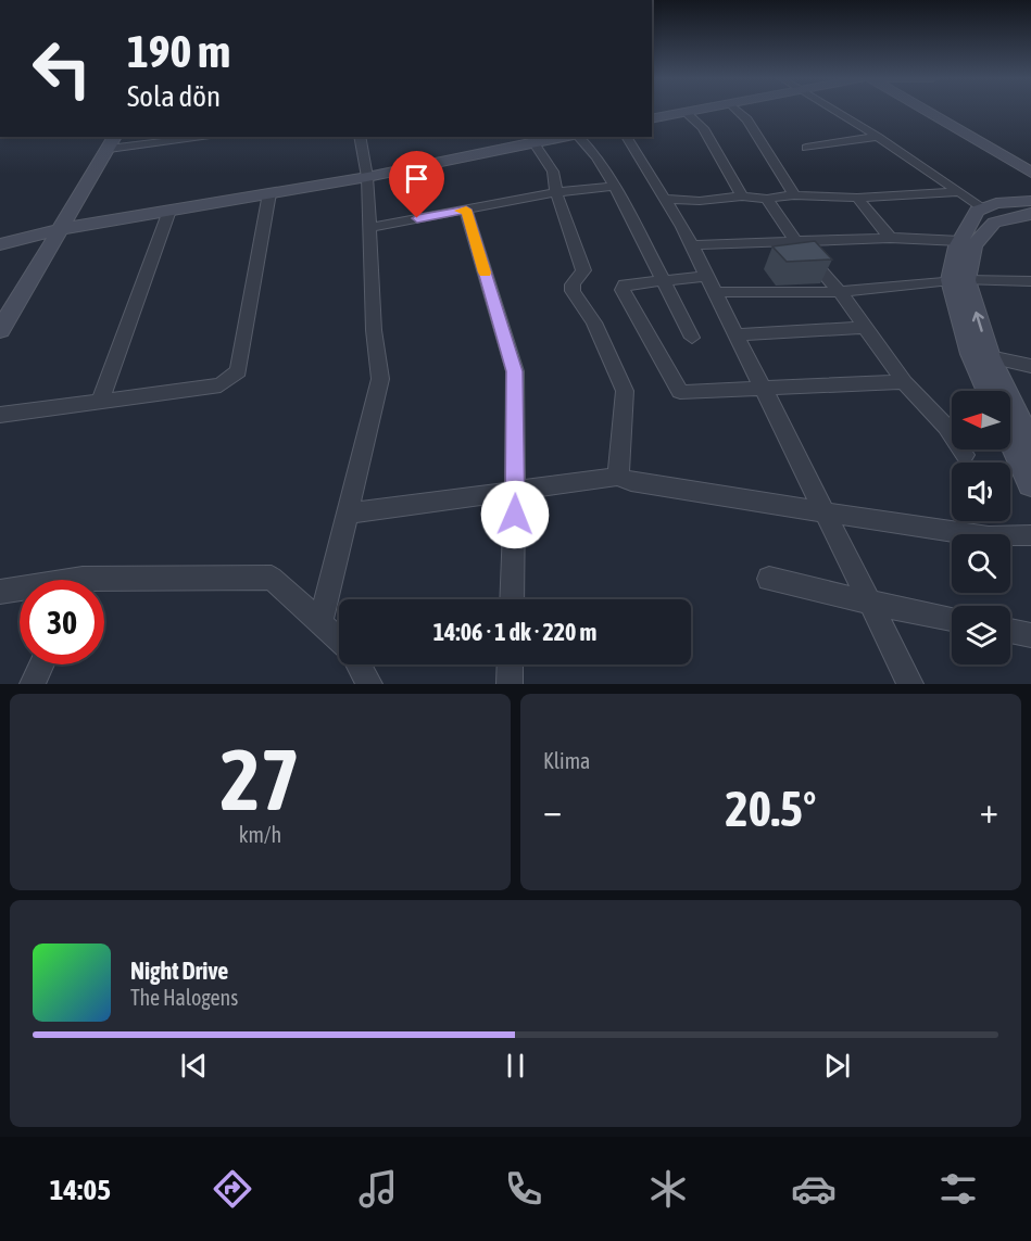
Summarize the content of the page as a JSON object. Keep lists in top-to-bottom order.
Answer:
{
  "north": "left",
  "page": {
    "turn": ["190 m", "Sola dön"],
    "limit": "30",
    "trip": "14:06 · 1 dk · 220 m",
    "tile": [
      ["27", "km/h"],
      "Klima"
    ],
    "heat": ["−", "20.5°", "+"],
    "song": ["Night Drive", "The Halogens"],
    "tabs": "14:05"
  }
}
